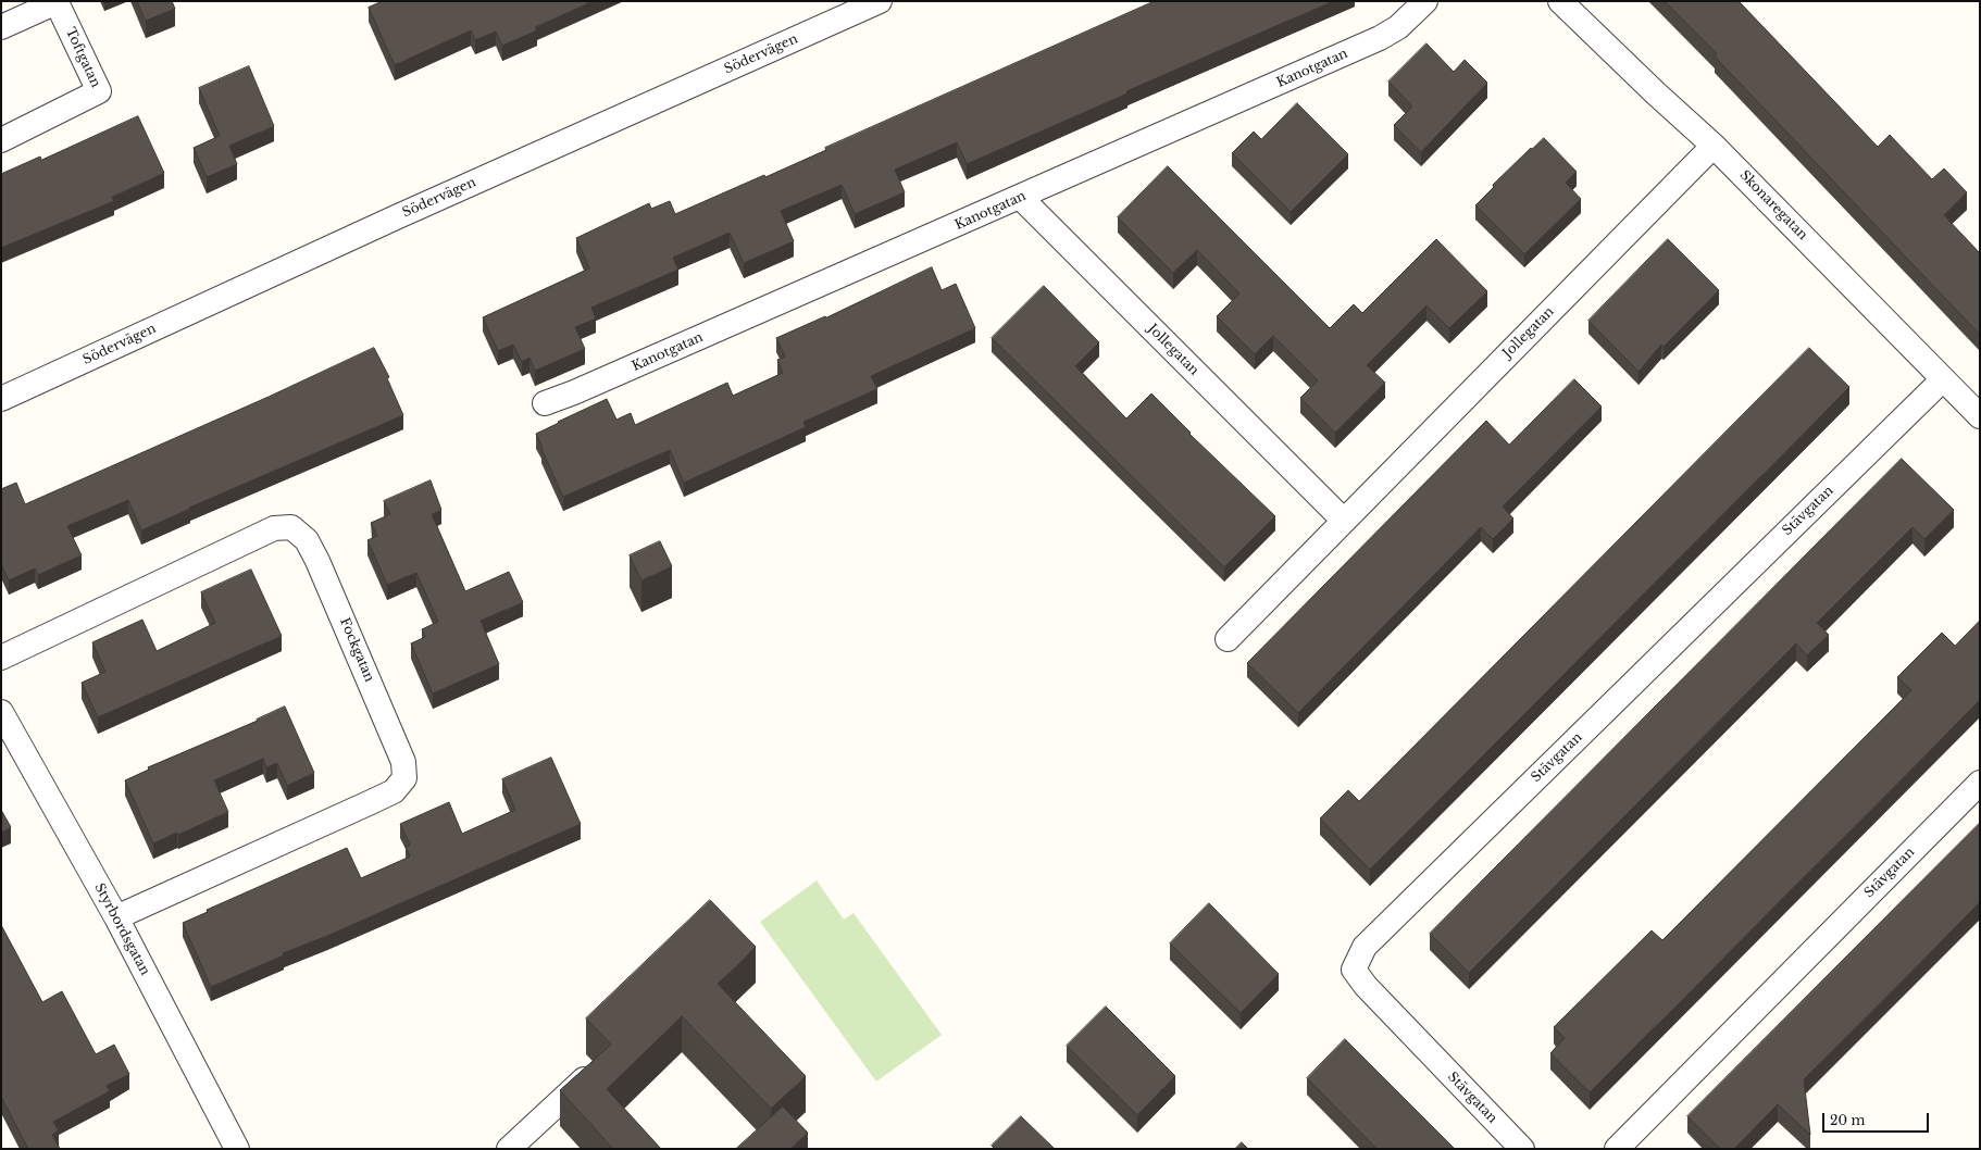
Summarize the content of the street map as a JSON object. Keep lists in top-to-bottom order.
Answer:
{
  "streets": {
    "street": [
      "Södervägen",
      "Toftgatan",
      "Kanotgatan",
      "Skonaregatan",
      "Jollegatan",
      "Stävgatan",
      "Fockgatan",
      "Styrbordsgatan"
    ]
  },
  "crossings": [
    ["Kanotgatan", "Jollegatan"],
    ["Skonaregatan", "Jollegatan"],
    ["Skonaregatan", "Stävgatan"],
    ["Fockgatan", "Styrbordsgatan"]
  ],
  "scale_bar": "20 m"
}
